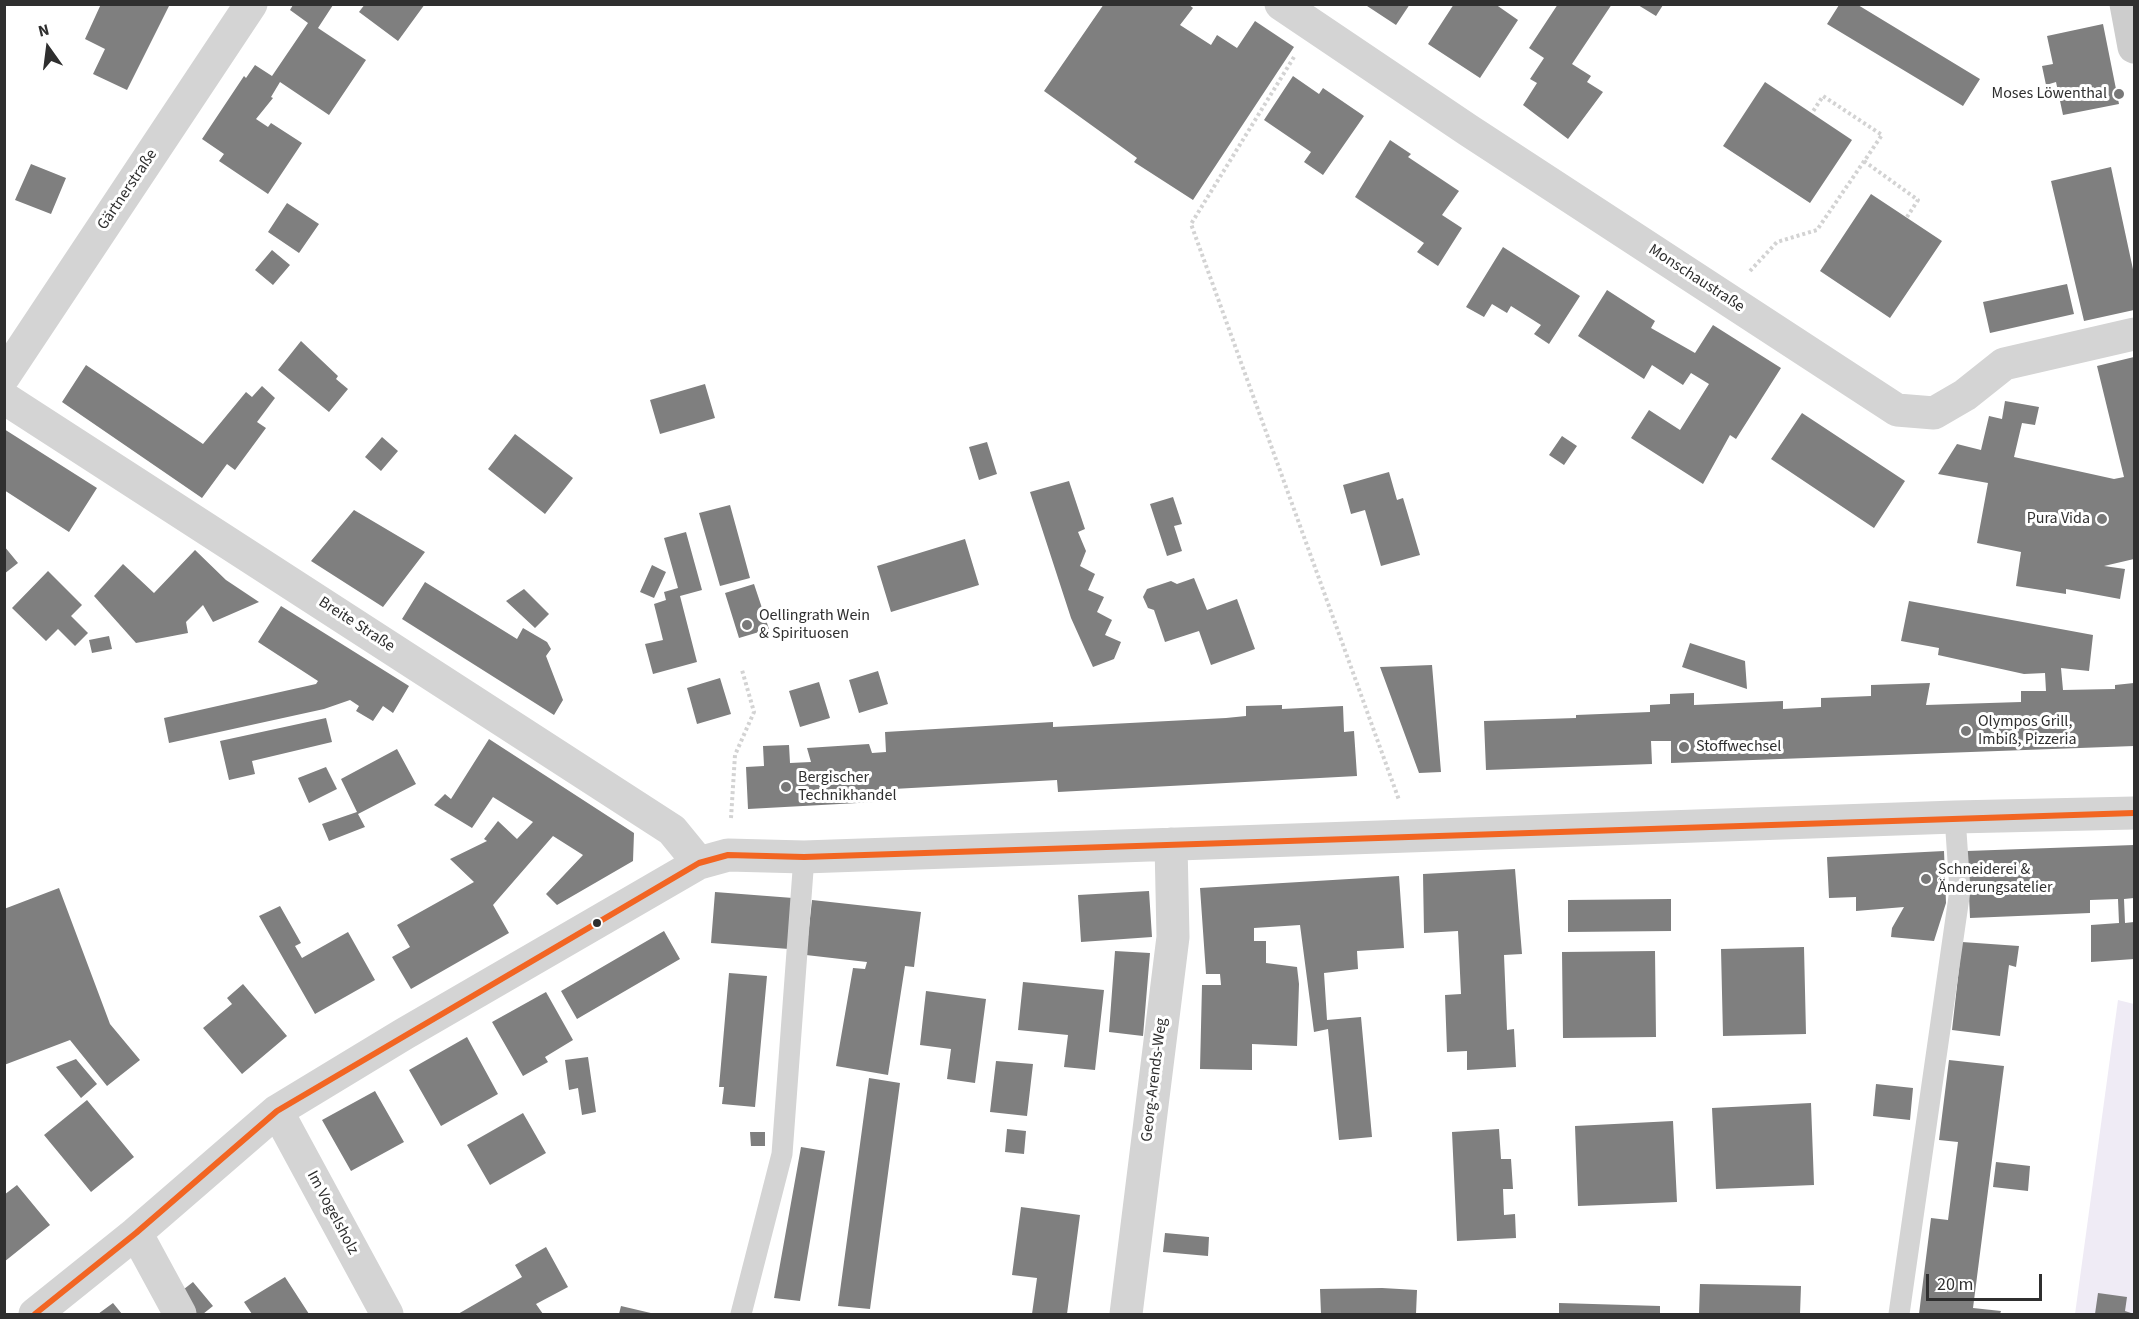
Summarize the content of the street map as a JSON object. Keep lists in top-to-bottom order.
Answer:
{
  "streets": {
    "street": [
      "Gärtnerstraße",
      "Monschaustraße",
      "Breite Straße",
      "Georg-Arends-Weg",
      "Im Vogelsholz"
    ]
  },
  "places": [
    "Moses Löwenthal",
    "Pura Vida",
    "Oellingrath Wein & Spirituosen",
    "Olympos Grill, Imbiß, Pizzeria",
    "Stoffwechsel",
    "Bergischer Technikhandel",
    "Schneiderei & Änderungsatelier"
  ],
  "scale_bar": "20 m",
  "north": "top"
}
